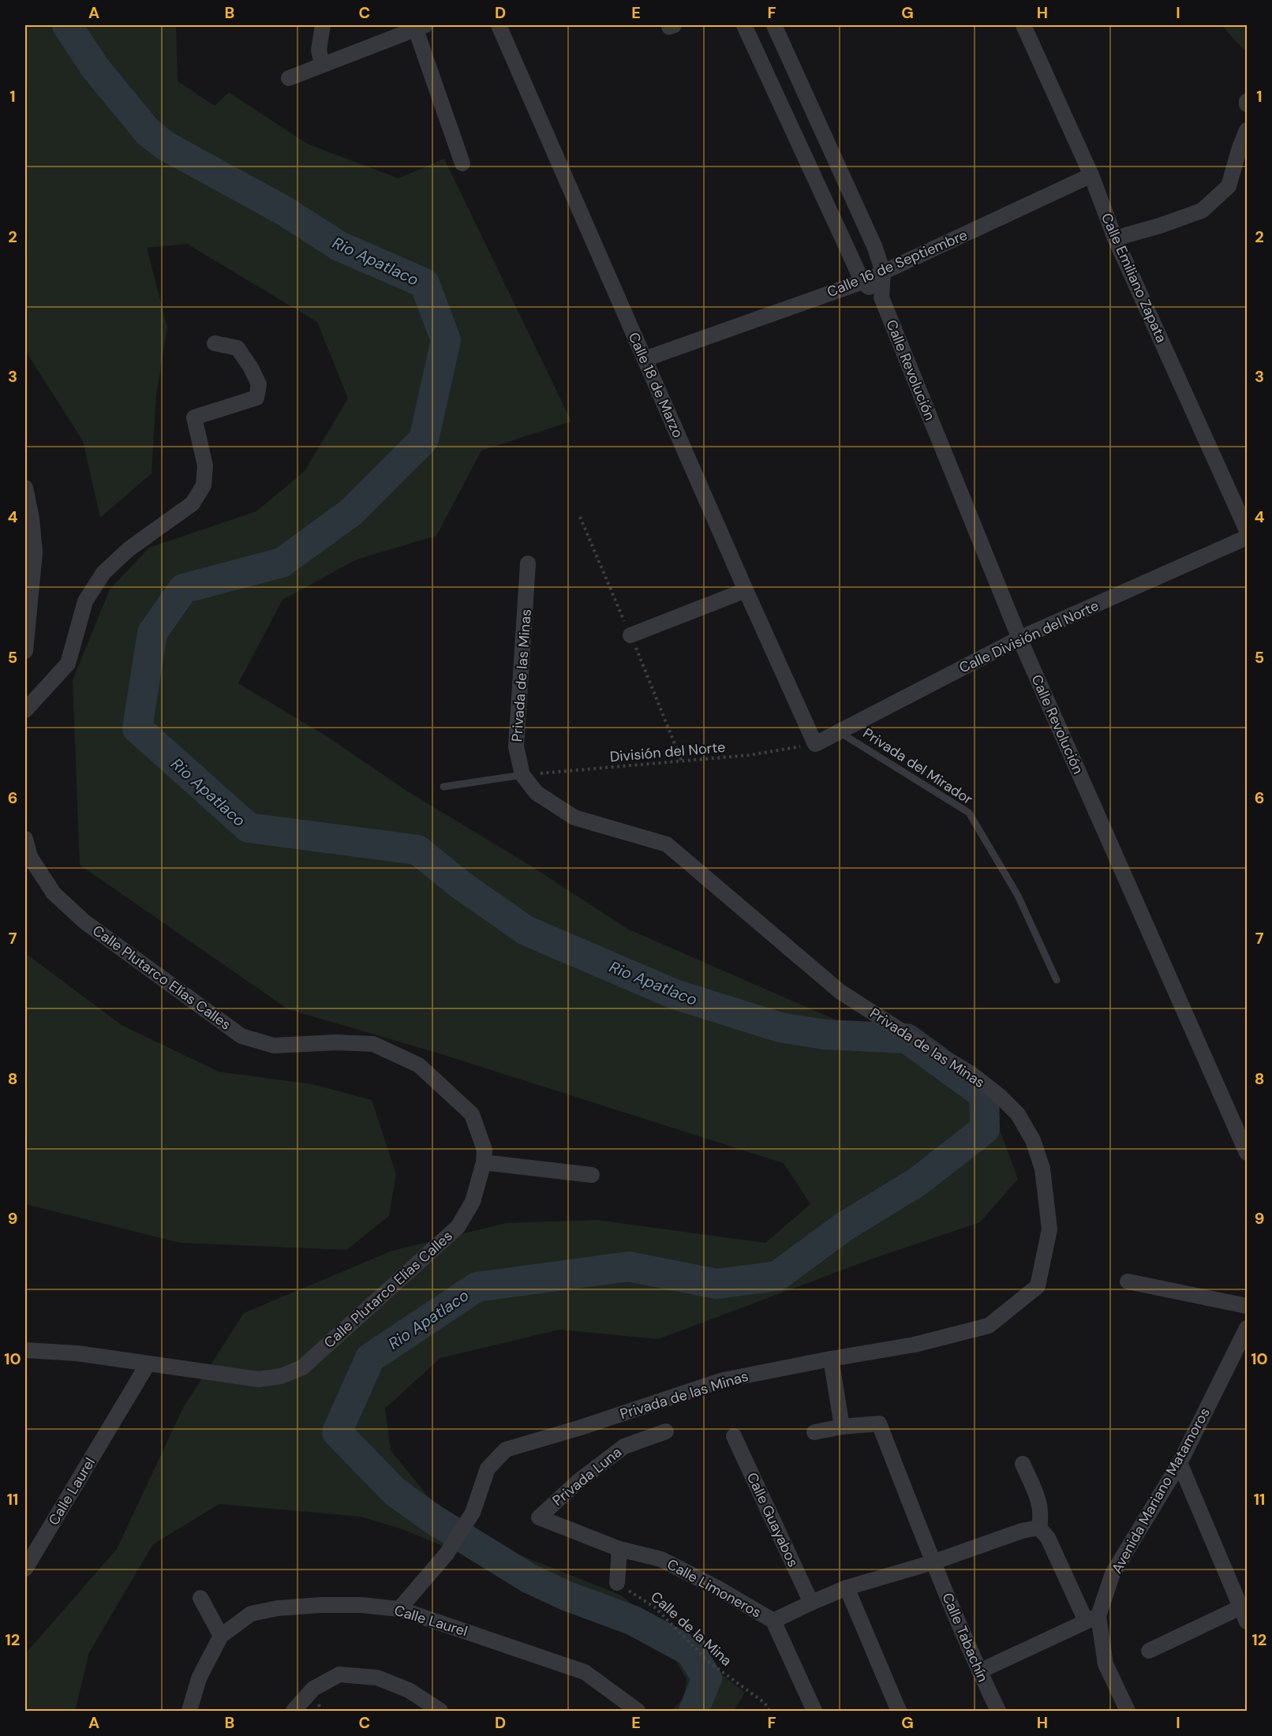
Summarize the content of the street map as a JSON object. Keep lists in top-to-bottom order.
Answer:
{
  "streets": {
    "street": [
      "Calle 16 de Septiembre",
      "Calle Emiliano Zapata",
      "Calle Revolución",
      "Calle 18 de Marzo",
      "Calle División del Norte",
      "Privada de las Minas",
      "Calle Plutarco Elías Calles",
      "Privada Luna",
      "Avenida Mariano Matamoros",
      "Calle Laurel",
      "Calle Guayabos",
      "Calle Limoneros",
      "Calle Tabachín"
    ],
    "lane": ["Privada del Mirador"],
    "path": ["División del Norte", "Calle de la Mina"]
  },
  "crossings": [
    ["Calle 16 de Septiembre", "Calle Emiliano Zapata"],
    ["Calle 16 de Septiembre", "Calle Revolución"],
    ["Calle 16 de Septiembre", "Calle 18 de Marzo"],
    ["Calle Revolución", "Calle División del Norte"],
    ["Calle 18 de Marzo", "Calle División del Norte"],
    ["Calle 18 de Marzo", "División del Norte"],
    ["Calle División del Norte", "División del Norte"],
    ["Calle División del Norte", "Privada del Mirador"],
    ["Privada de las Minas", "División del Norte"],
    ["Privada de las Minas", "Calle Laurel"],
    ["Calle Plutarco Elías Calles", "Calle Laurel"],
    ["Privada Luna", "Calle Limoneros"],
    ["Calle Guayabos", "Calle Limoneros"],
    ["Calle Limoneros", "Calle Tabachín"]
  ],
  "water": ["Rio Apatlaco"],
  "grid": {
    "columns": [
      "A",
      "B",
      "C",
      "D",
      "E",
      "F",
      "G",
      "H",
      "I"
    ],
    "rows": [
      "1",
      "2",
      "3",
      "4",
      "5",
      "6",
      "7",
      "8",
      "9",
      "10",
      "11",
      "12"
    ]
  }
}
